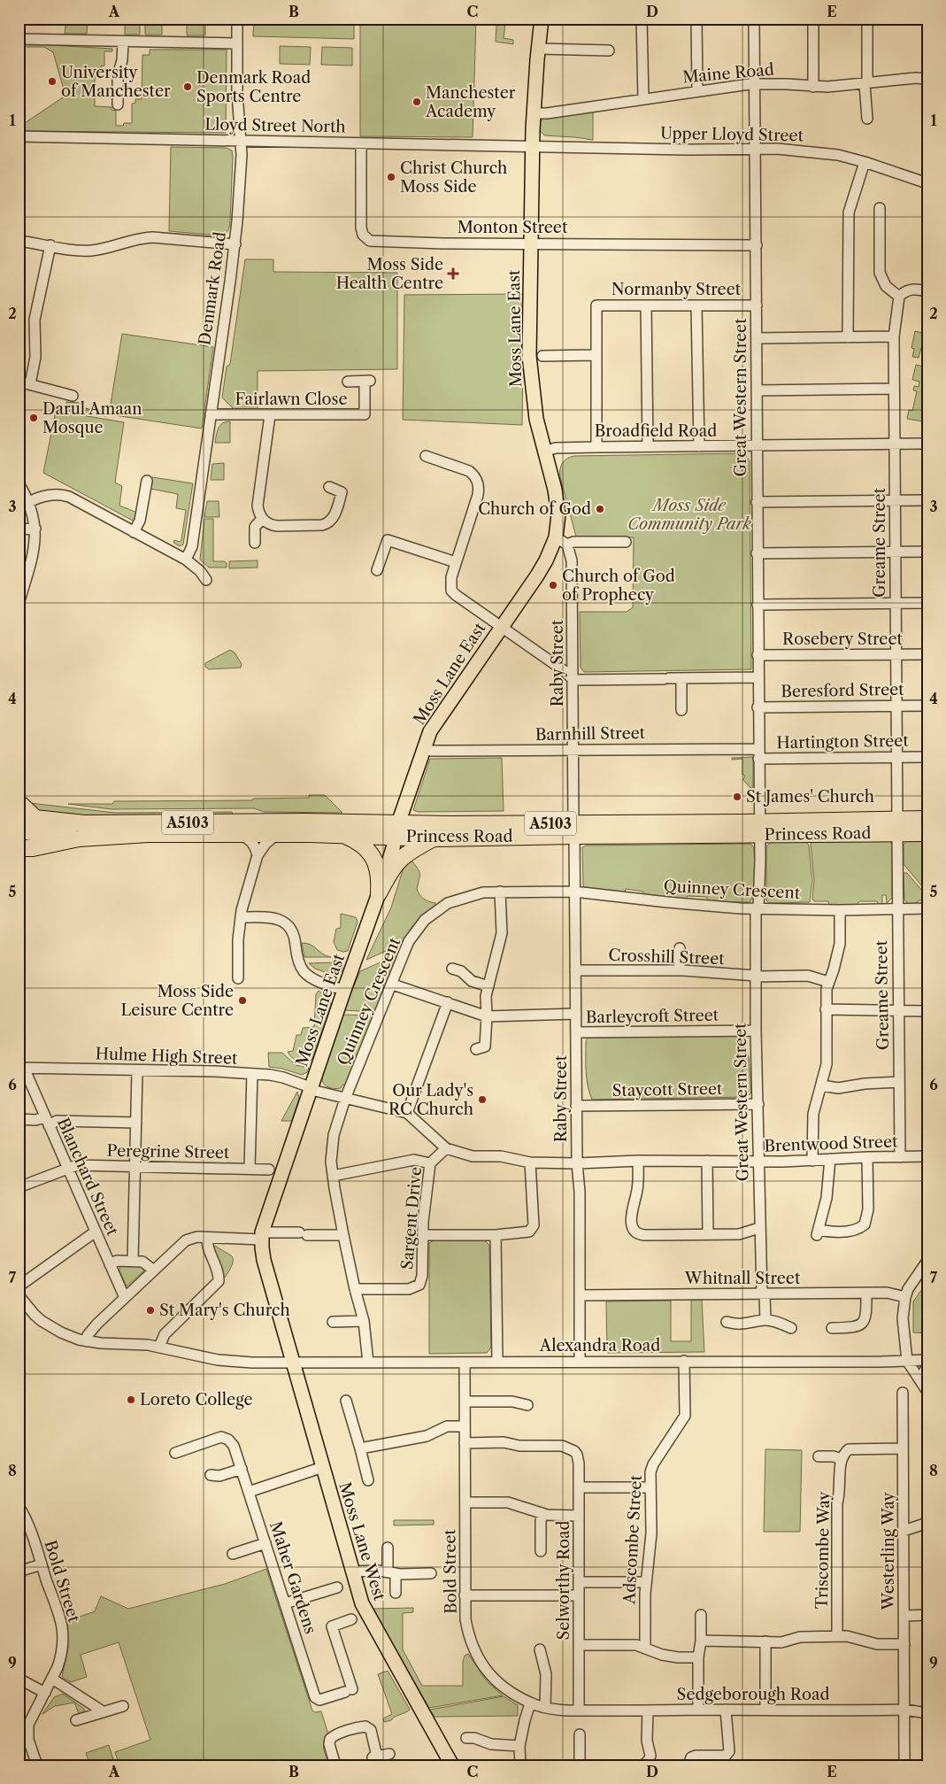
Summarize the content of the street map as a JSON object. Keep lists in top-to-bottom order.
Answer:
{
  "streets": {
    "highway": ["A5103", "Princess Road"],
    "main road": ["Moss Lane East", "Moss Lane West"],
    "street": [
      "Maine Road",
      "Lloyd Street North",
      "Upper Lloyd Street",
      "Monton Street",
      "Denmark Road",
      "Normanby Street",
      "Great Western Street",
      "Fairlawn Close",
      "Broadfield Road",
      "Greame Street",
      "Rosebery Street",
      "Raby Street",
      "Beresford Street",
      "Barnhill Street",
      "Hartington Street",
      "Quinney Crescent",
      "Crosshill Street",
      "Barleycroft Street",
      "Hulme High Street",
      "Staycott Street",
      "Brentwood Street",
      "Peregrine Street",
      "Blanchard Street",
      "Sargent Drive",
      "Whitnall Street",
      "Alexandra Road",
      "Adscombe Street",
      "Triscombe Way",
      "Westerling Way",
      "Bold Street",
      "Maher Gardens",
      "Selworthy Road",
      "Sedgeborough Road"
    ]
  },
  "crossings": [
    ["Maine Road", "Moss Lane East"],
    ["Maine Road", "Great Western Street"],
    ["Lloyd Street North", "Upper Lloyd Street"],
    ["Lloyd Street North", "Monton Street"],
    ["Lloyd Street North", "Denmark Road"],
    ["Lloyd Street North", "Moss Lane East"],
    ["Upper Lloyd Street", "Moss Lane East"],
    ["Upper Lloyd Street", "Great Western Street"],
    ["Monton Street", "Moss Lane East"],
    ["Monton Street", "Great Western Street"],
    ["Denmark Road", "Fairlawn Close"],
    ["Normanby Street", "Great Western Street"],
    ["Moss Lane East", "Broadfield Road"],
    ["Moss Lane East", "Barnhill Street"],
    ["Moss Lane East", "Princess Road"],
    ["Moss Lane East", "Hulme High Street"],
    ["Moss Lane East", "Alexandra Road"],
    ["Moss Lane East", "Moss Lane West"],
    ["Great Western Street", "Broadfield Road"],
    ["Great Western Street", "Rosebery Street"],
    ["Great Western Street", "Beresford Street"],
    ["Great Western Street", "Barnhill Street"],
    ["Great Western Street", "Hartington Street"],
    ["Great Western Street", "Princess Road"],
    ["Great Western Street", "Quinney Crescent"],
    ["Great Western Street", "Crosshill Street"],
    ["Great Western Street", "Barleycroft Street"],
    ["Great Western Street", "Staycott Street"],
    ["Great Western Street", "Brentwood Street"],
    ["Great Western Street", "Whitnall Street"],
    ["Broadfield Road", "Greame Street"],
    ["Greame Street", "Rosebery Street"],
    ["Greame Street", "Beresford Street"],
    ["Greame Street", "Hartington Street"],
    ["Greame Street", "Princess Road"],
    ["Greame Street", "Quinney Crescent"],
    ["Greame Street", "Brentwood Street"],
    ["Raby Street", "Barnhill Street"],
    ["Raby Street", "Princess Road"],
    ["Raby Street", "Quinney Crescent"],
    ["Raby Street", "Crosshill Street"],
    ["Raby Street", "Barleycroft Street"],
    ["Raby Street", "Staycott Street"],
    ["Raby Street", "Brentwood Street"],
    ["Raby Street", "Whitnall Street"],
    ["Raby Street", "Alexandra Road"],
    ["Barnhill Street", "Hartington Street"],
    ["Quinney Crescent", "Hulme High Street"],
    ["Quinney Crescent", "Sargent Drive"],
    ["Quinney Crescent", "Alexandra Road"],
    ["Hulme High Street", "Blanchard Street"],
    ["Brentwood Street", "Sargent Drive"],
    ["Peregrine Street", "Blanchard Street"],
    ["Alexandra Road", "Adscombe Street"],
    ["Alexandra Road", "Moss Lane West"],
    ["Alexandra Road", "Bold Street"],
    ["Westerling Way", "Sedgeborough Road"],
    ["Bold Street", "Selworthy Road"],
    ["Bold Street", "Sedgeborough Road"],
    ["Selworthy Road", "Sedgeborough Road"]
  ],
  "parks": ["Moss Side Community Park"],
  "places": {
    "other": [
      "University of Manchester",
      "Denmark Road Sports Centre",
      "Manchester Academy",
      "Christ Church Moss Side",
      "Darul Amaan Mosque",
      "Church of God",
      "Church of God of Prophecy",
      "St James' Church",
      "Moss Side Leisure Centre",
      "Our Lady's RC Church",
      "St Mary's Church",
      "Loreto College"
    ],
    "health": ["Moss Side Health Centre"]
  },
  "grid": {
    "columns": [
      "A",
      "B",
      "C",
      "D",
      "E"
    ],
    "rows": [
      "1",
      "2",
      "3",
      "4",
      "5",
      "6",
      "7",
      "8",
      "9"
    ]
  }
}
